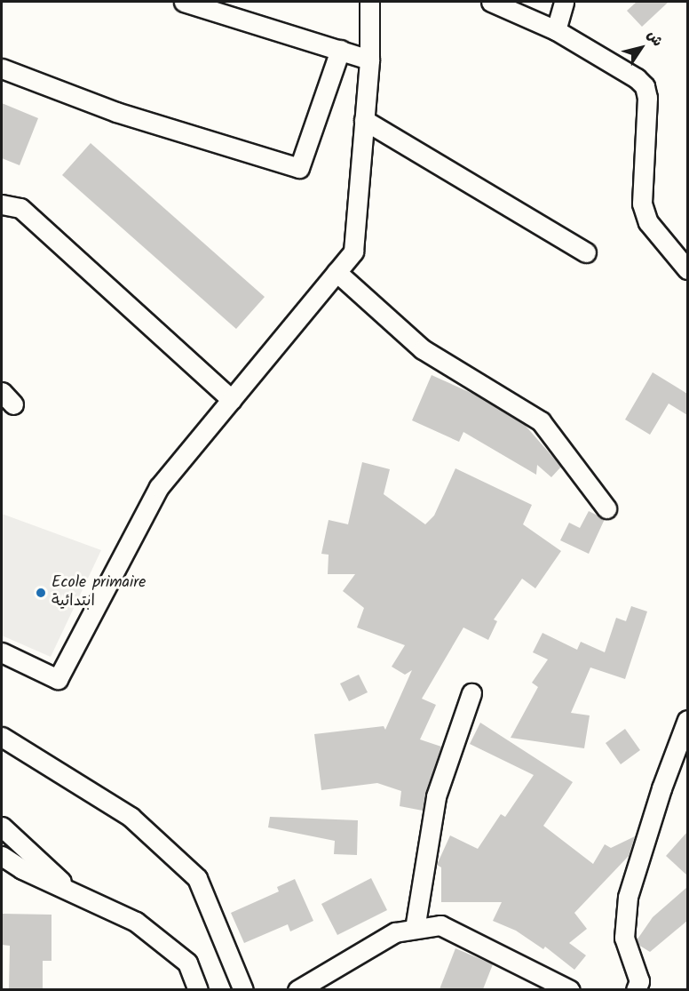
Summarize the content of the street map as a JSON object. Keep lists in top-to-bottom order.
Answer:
{
  "places": ["Ecole primaire ابتدائية"],
  "north": "top right"
}
